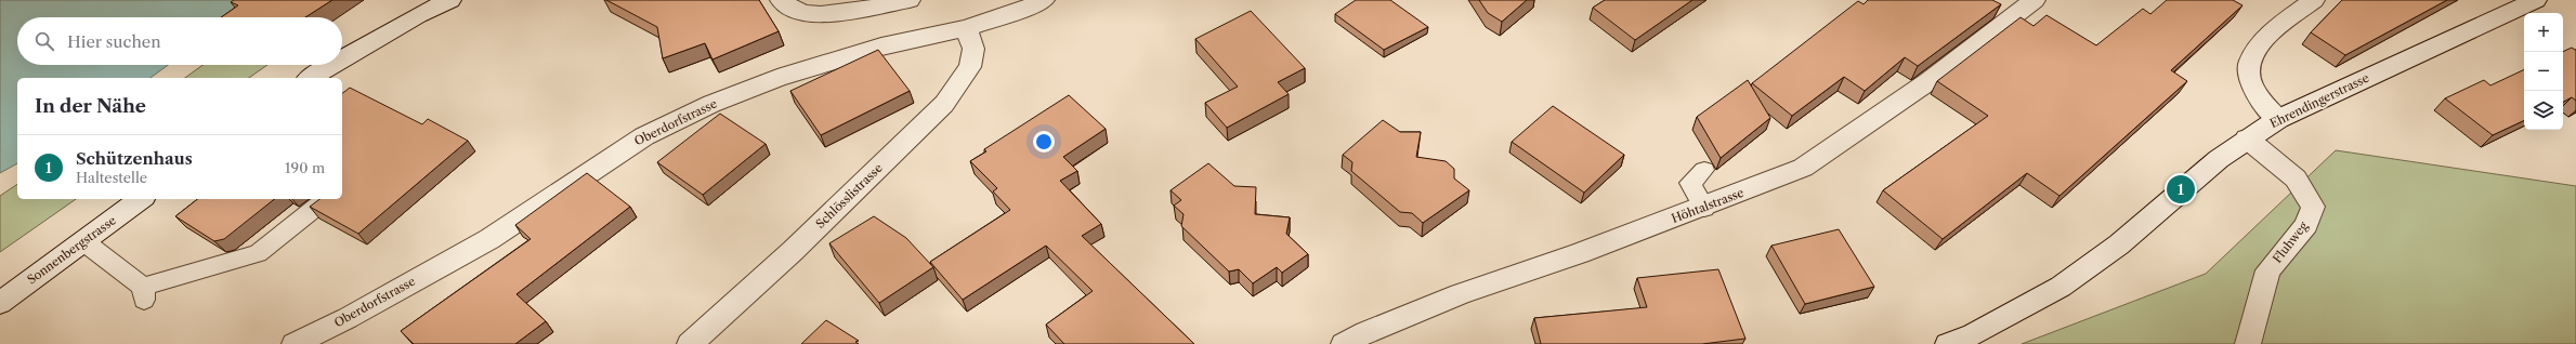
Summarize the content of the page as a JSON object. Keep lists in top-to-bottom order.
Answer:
{
  "streets": {
    "street": [
      "Ehrendingerstrasse",
      "Oberdorfstrasse",
      "Schlösslistrasse",
      "Höhtalstrasse",
      "Fluhweg",
      "Sonnenbergstrasse"
    ]
  },
  "crossings": [
    ["Ehrendingerstrasse", "Fluhweg"],
    ["Oberdorfstrasse", "Schlösslistrasse"]
  ],
  "page": {
    "map_buttons": ["+", "−"],
    "search": "Hier suchen",
    "heading": "In der Nähe",
    "list": [
      {
        "mark": "1",
        "name": "Schützenhaus",
        "note": "Haltestelle",
        "value": "190 m"
      }
    ],
    "pins": "1"
  }
}
